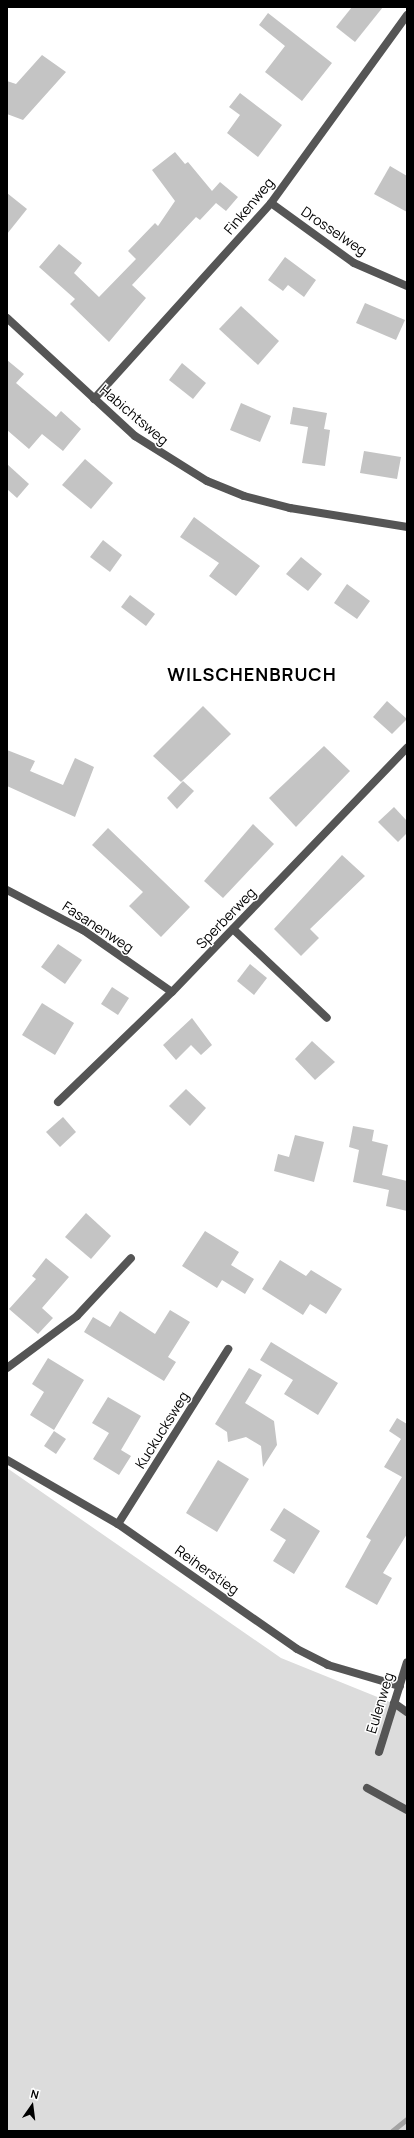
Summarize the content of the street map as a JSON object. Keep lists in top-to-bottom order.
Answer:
{
  "streets": {
    "street": [
      "Finkenweg",
      "Drosselweg",
      "Habichtsweg",
      "Sperberweg",
      "Fasanenweg",
      "Kuckucksweg",
      "Reiherstieg",
      "Eulenweg"
    ]
  },
  "crossings": [
    ["Finkenweg", "Drosselweg"],
    ["Finkenweg", "Habichtsweg"],
    ["Sperberweg", "Fasanenweg"],
    ["Kuckucksweg", "Reiherstieg"],
    ["Reiherstieg", "Eulenweg"]
  ],
  "districts": ["WILSCHENBRUCH"],
  "north": "top"
}
